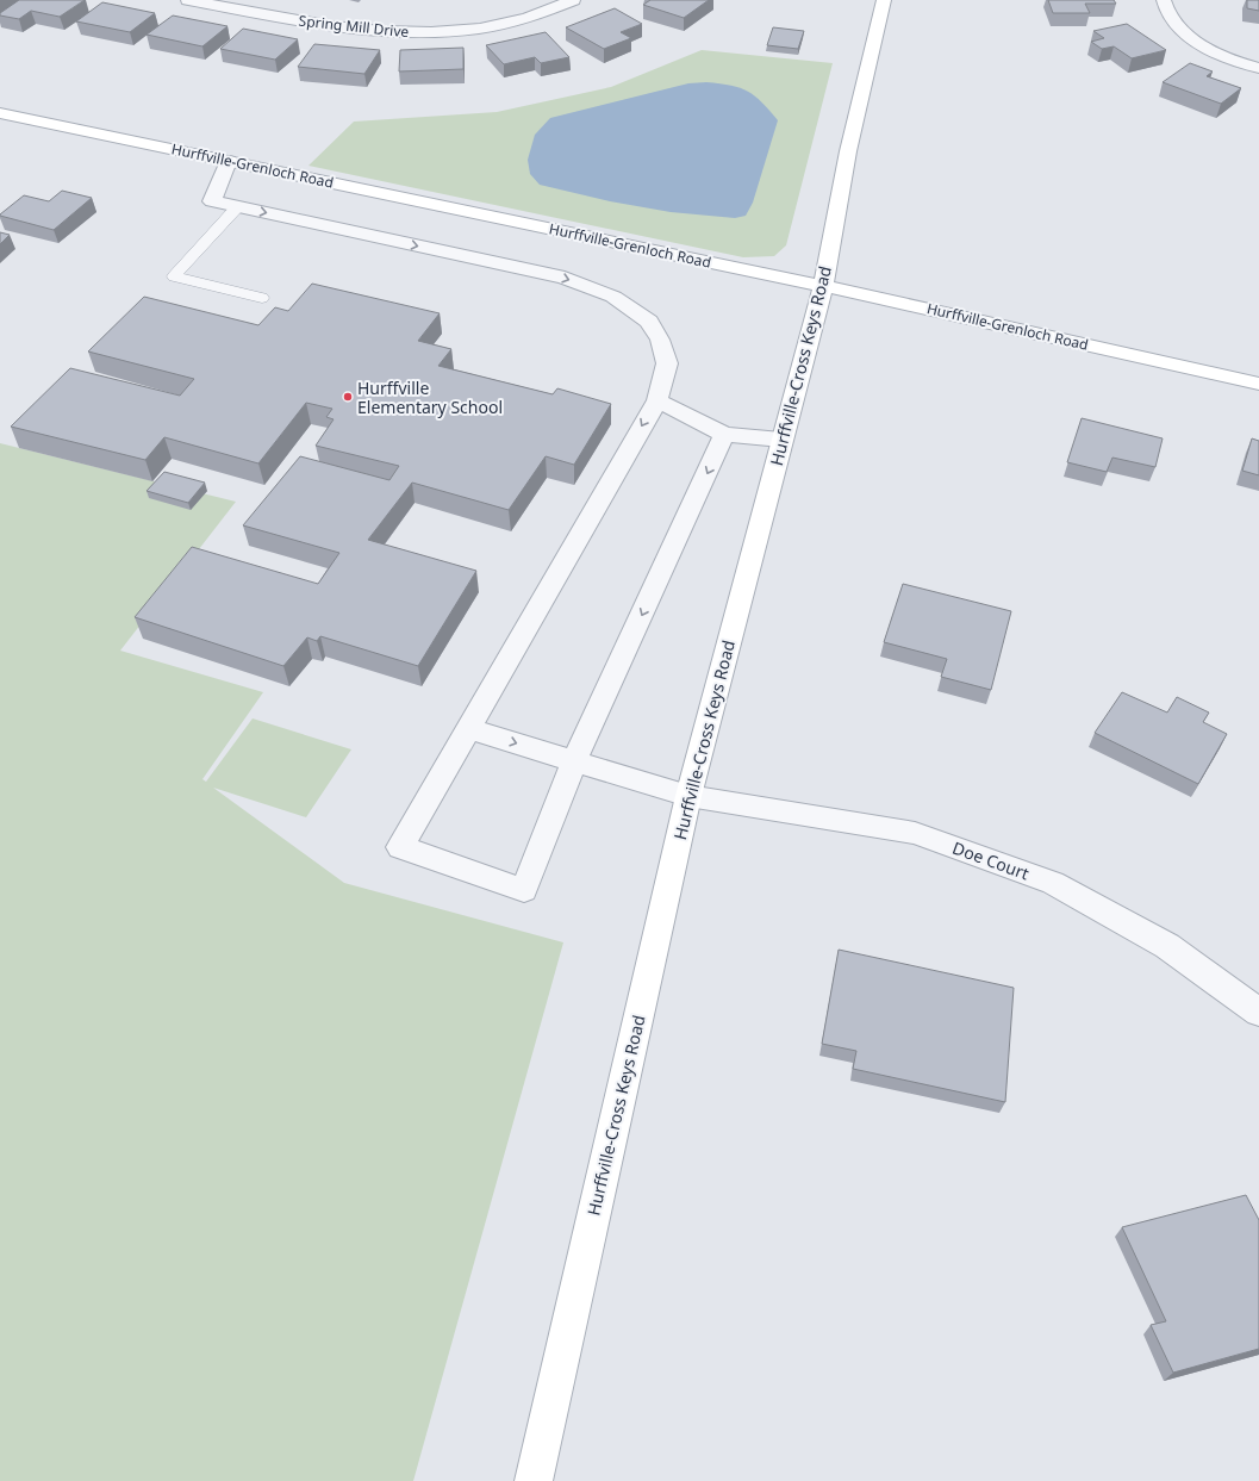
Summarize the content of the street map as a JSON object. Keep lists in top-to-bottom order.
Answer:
{
  "streets": {
    "main road": ["Hurffville-Grenloch Road", "Hurffville-Cross Keys Road"],
    "street": ["Spring Mill Drive", "Doe Court"]
  },
  "crossings": [
    ["Hurffville-Grenloch Road", "Hurffville-Cross Keys Road"],
    ["Hurffville-Cross Keys Road", "Doe Court"]
  ],
  "places": ["Hurffville Elementary School"]
}
